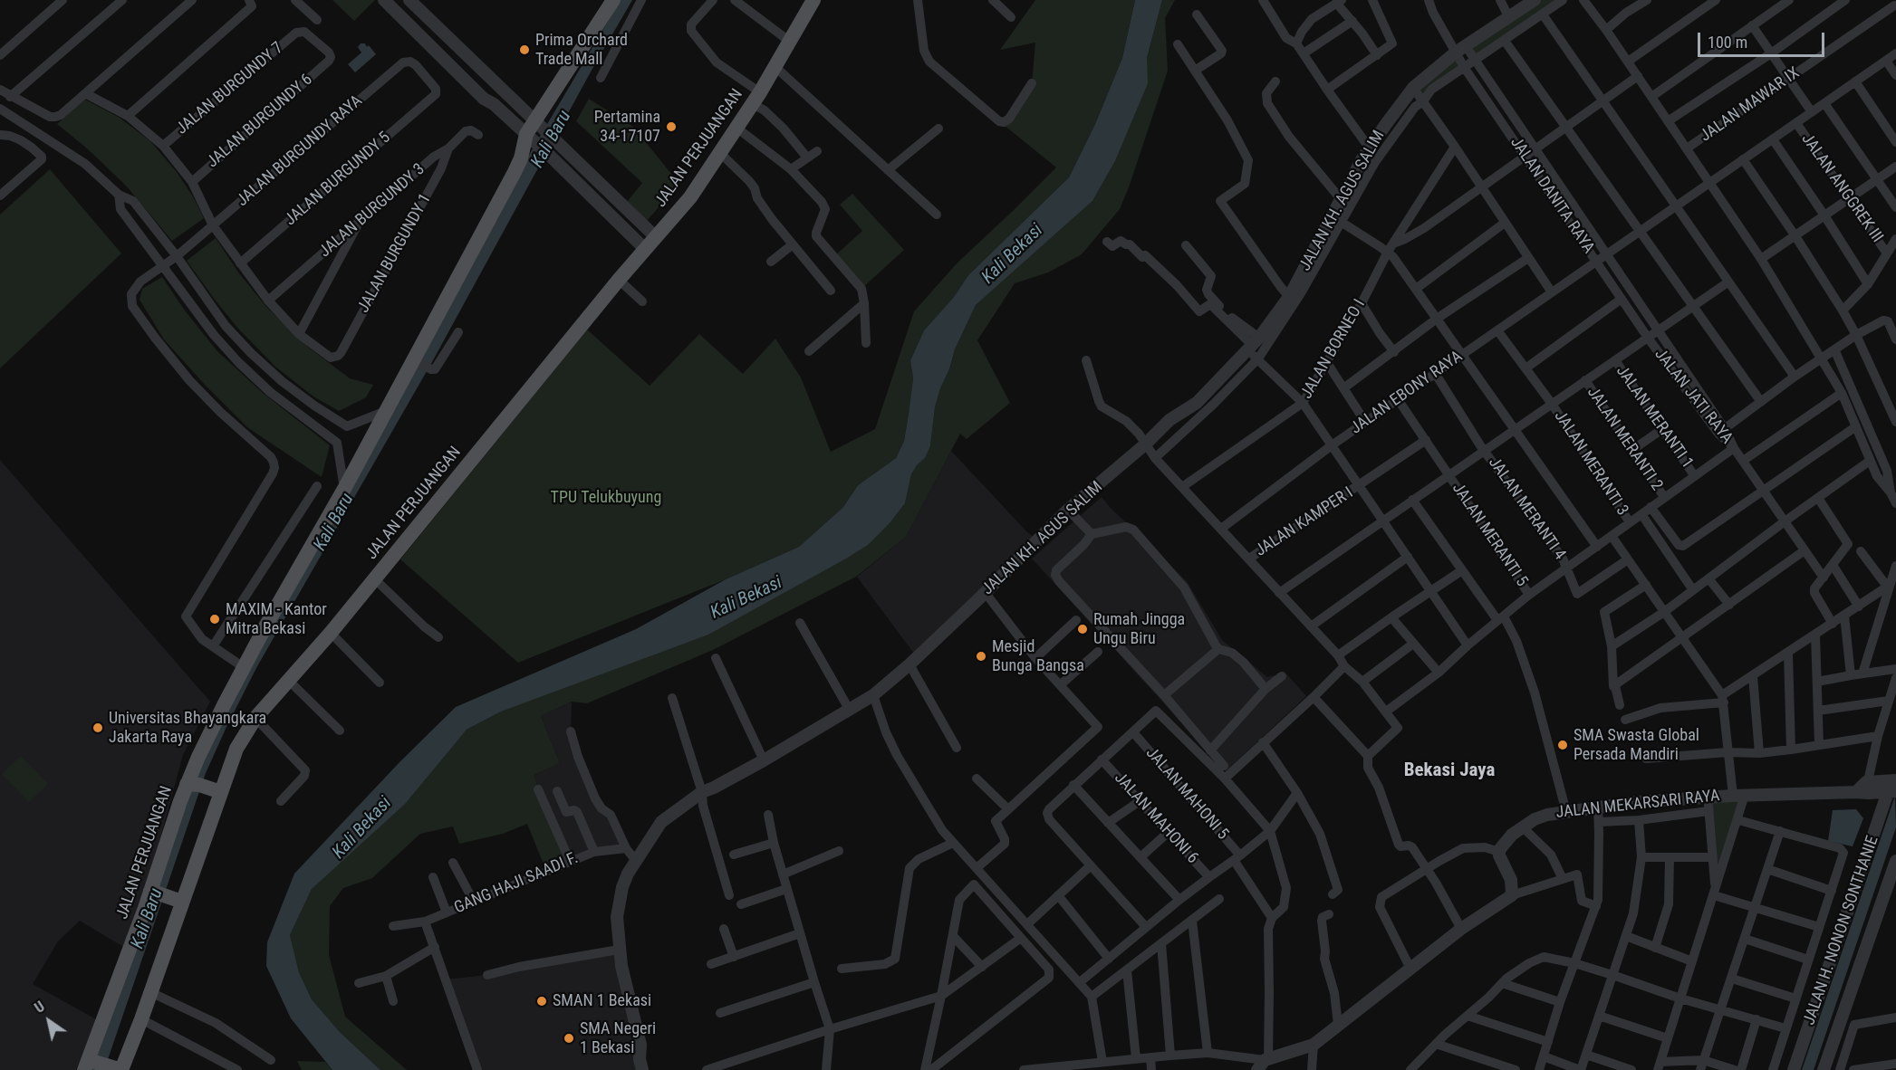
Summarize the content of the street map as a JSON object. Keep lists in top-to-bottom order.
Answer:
{
  "streets": {
    "main road": ["JALAN PERJUANGAN"],
    "street": [
      "JALAN BURGUNDY 7",
      "JALAN MAWAR IX",
      "JALAN BURGUNDY 6",
      "JALAN BURGUNDY RAYA",
      "JALAN BURGUNDY 5",
      "JALAN ANGGREK III",
      "JALAN DANITA RAYA",
      "JALAN KH. AGUS SALIM",
      "JALAN BURGUNDY 3",
      "JALAN BURGUNDY 1",
      "JALAN BORNEO I",
      "JALAN EBONY RAYA",
      "JALAN JATI RAYA",
      "JALAN MERANTI 1",
      "JALAN MERANTI 2",
      "JALAN MERANTI 3",
      "JALAN MERANTI 4",
      "JALAN KAMPER I",
      "JALAN MERANTI 5",
      "JALAN MAHONI 5",
      "JALAN MEKARSARI RAYA",
      "JALAN MAHONI 6",
      "GANG HAJI SAADI F.",
      "JALAN H. NONON SONTHANIE"
    ]
  },
  "crossings": [
    ["JALAN BURGUNDY 7", "JALAN BURGUNDY 6"],
    ["JALAN BURGUNDY RAYA", "JALAN BURGUNDY 5"],
    ["JALAN ANGGREK III", "JALAN EBONY RAYA"],
    ["JALAN DANITA RAYA", "JALAN KH. AGUS SALIM"],
    ["JALAN DANITA RAYA", "JALAN EBONY RAYA"],
    ["JALAN DANITA RAYA", "JALAN JATI RAYA"],
    ["JALAN BURGUNDY 3", "JALAN BURGUNDY 1"],
    ["JALAN EBONY RAYA", "JALAN MERANTI 3"],
    ["JALAN EBONY RAYA", "JALAN MERANTI 4"],
    ["JALAN EBONY RAYA", "JALAN MERANTI 5"],
    ["JALAN KAMPER I", "JALAN MERANTI 5"]
  ],
  "districts": ["Bekasi Jaya"],
  "water": ["Kali Baru", "Kali Bekasi"],
  "parks": ["TPU Telukbuyung"],
  "places": [
    "Prima Orchard Trade Mall",
    "Pertamina 34-17107",
    "MAXIM - Kantor Mitra Bekasi",
    "Rumah Jingga Ungu Biru",
    "Mesjid Bunga Bangsa",
    "Universitas Bhayangkara Jakarta Raya",
    "SMA Swasta Global Persada Mandiri",
    "SMAN 1 Bekasi",
    "SMA Negeri 1 Bekasi"
  ],
  "scale_bar": "100 m",
  "north": "top left"
}
